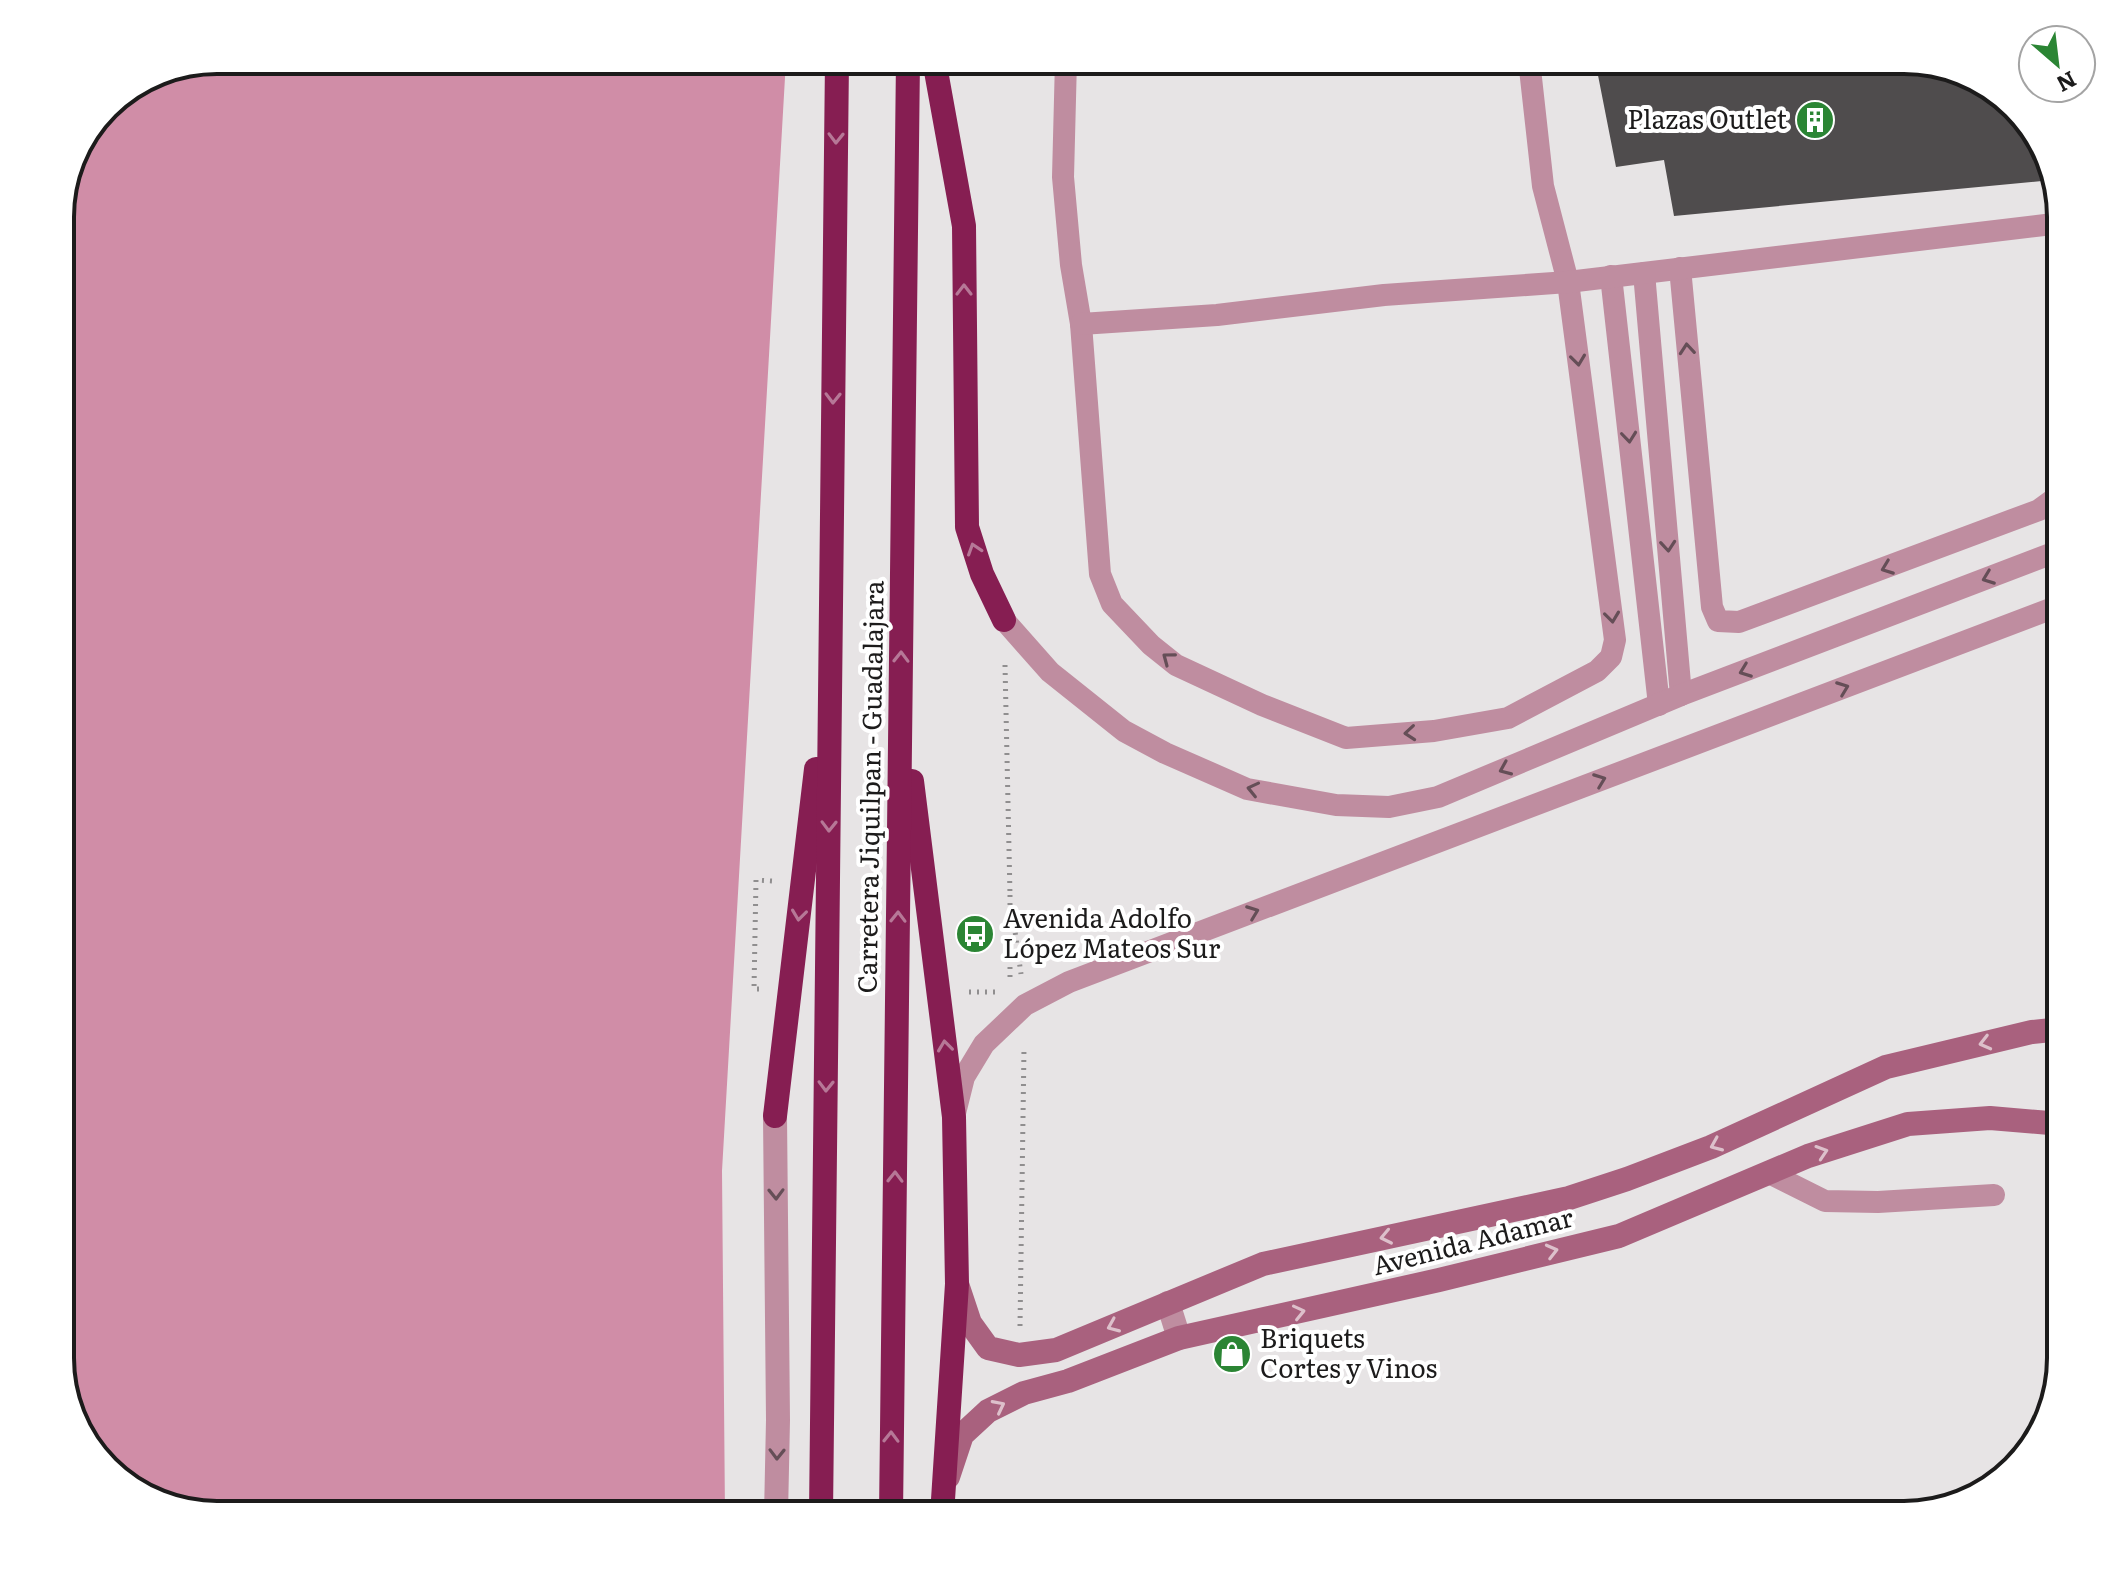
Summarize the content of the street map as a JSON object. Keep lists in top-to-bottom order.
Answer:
{
  "streets": {
    "highway": ["Carretera Jiquilpan - Guadalajara"],
    "street": ["Avenida Adamar"]
  },
  "places": {
    "building": ["Plazas Outlet"],
    "bus stop": ["Avenida Adolfo López Mateos Sur"],
    "shop": ["Briquets Cortes y Vinos"]
  },
  "north": "bottom right"
}
